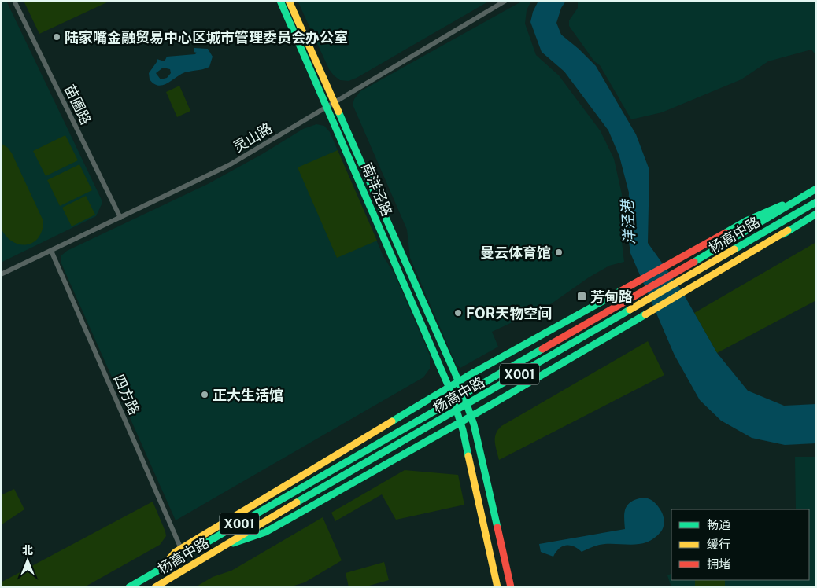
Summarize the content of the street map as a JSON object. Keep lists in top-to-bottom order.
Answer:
{
  "streets": {
    "main road": ["南洋泾路", "杨高中路", "X001"],
    "street": ["苗圃路", "灵山路", "四方路"]
  },
  "crossings": [
    ["苗圃路", "灵山路"],
    ["灵山路", "南洋泾路"],
    ["灵山路", "四方路"],
    ["南洋泾路", "杨高中路"],
    ["杨高中路", "X001"],
    ["杨高中路", "四方路"]
  ],
  "water": ["洋泾港"],
  "places": {
    "other": [
      "陆家嘴金融贸易中心区城市管理委员会办公室",
      "曼云体育馆",
      "FOR天物空间",
      "正大生活馆"
    ],
    "transit": ["芳甸路"]
  },
  "legend": ["畅通", "缓行", "拥堵"],
  "north": "top"
}
